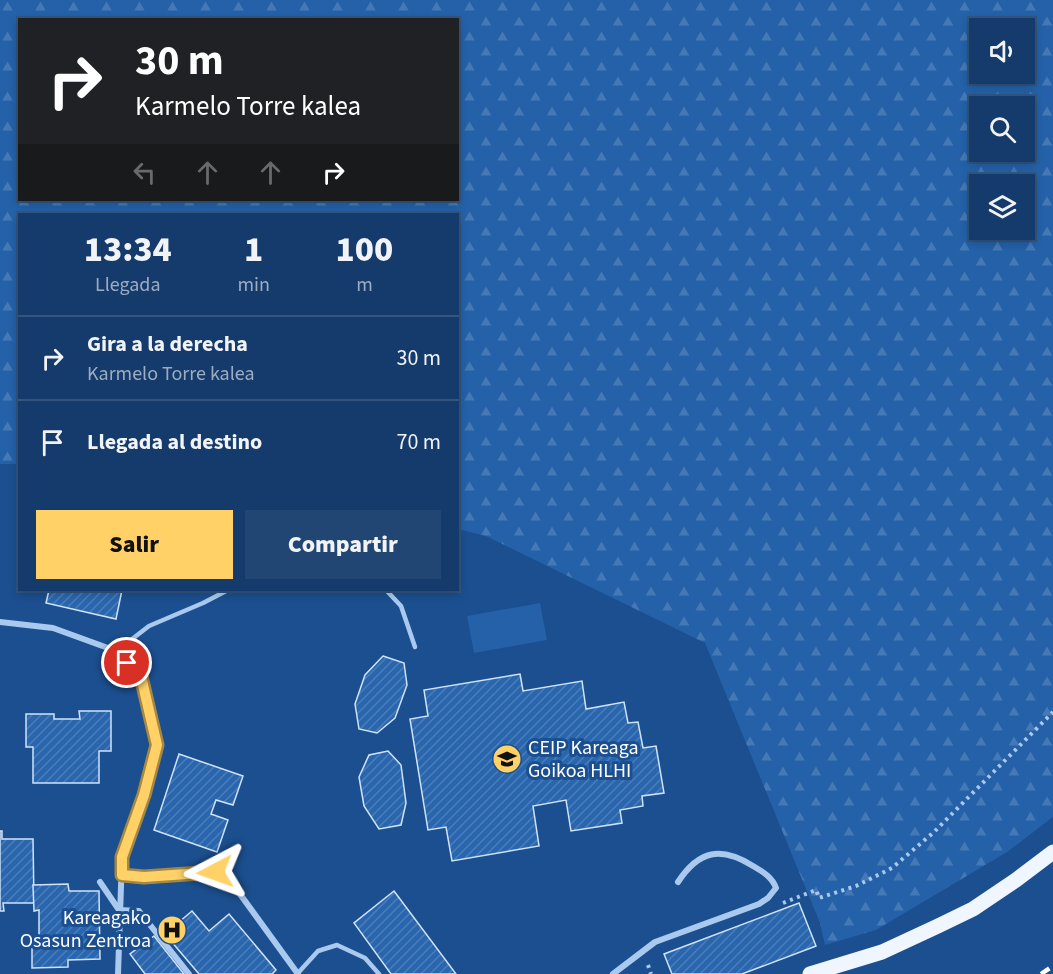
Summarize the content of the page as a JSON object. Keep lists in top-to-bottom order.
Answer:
{
  "places": {
    "school or university": ["CEIP Kareaga Goikoa HLHI"],
    "hospital": ["Kareagako Osasun Zentroa"]
  },
  "page": {
    "turn": ["30 m", "Karmelo Torre kalea"],
    "eta": [
      "13:34",
      "Llegada",
      "1",
      "min",
      "100",
      "m"
    ],
    "list": [
      {
        "name": "Gira a la derecha",
        "note": "Karmelo Torre kalea",
        "value": "30 m"
      },
      {
        "name": "Llegada al destino",
        "value": "70 m"
      }
    ],
    "buttons": ["Salir", "Compartir"]
  }
}
